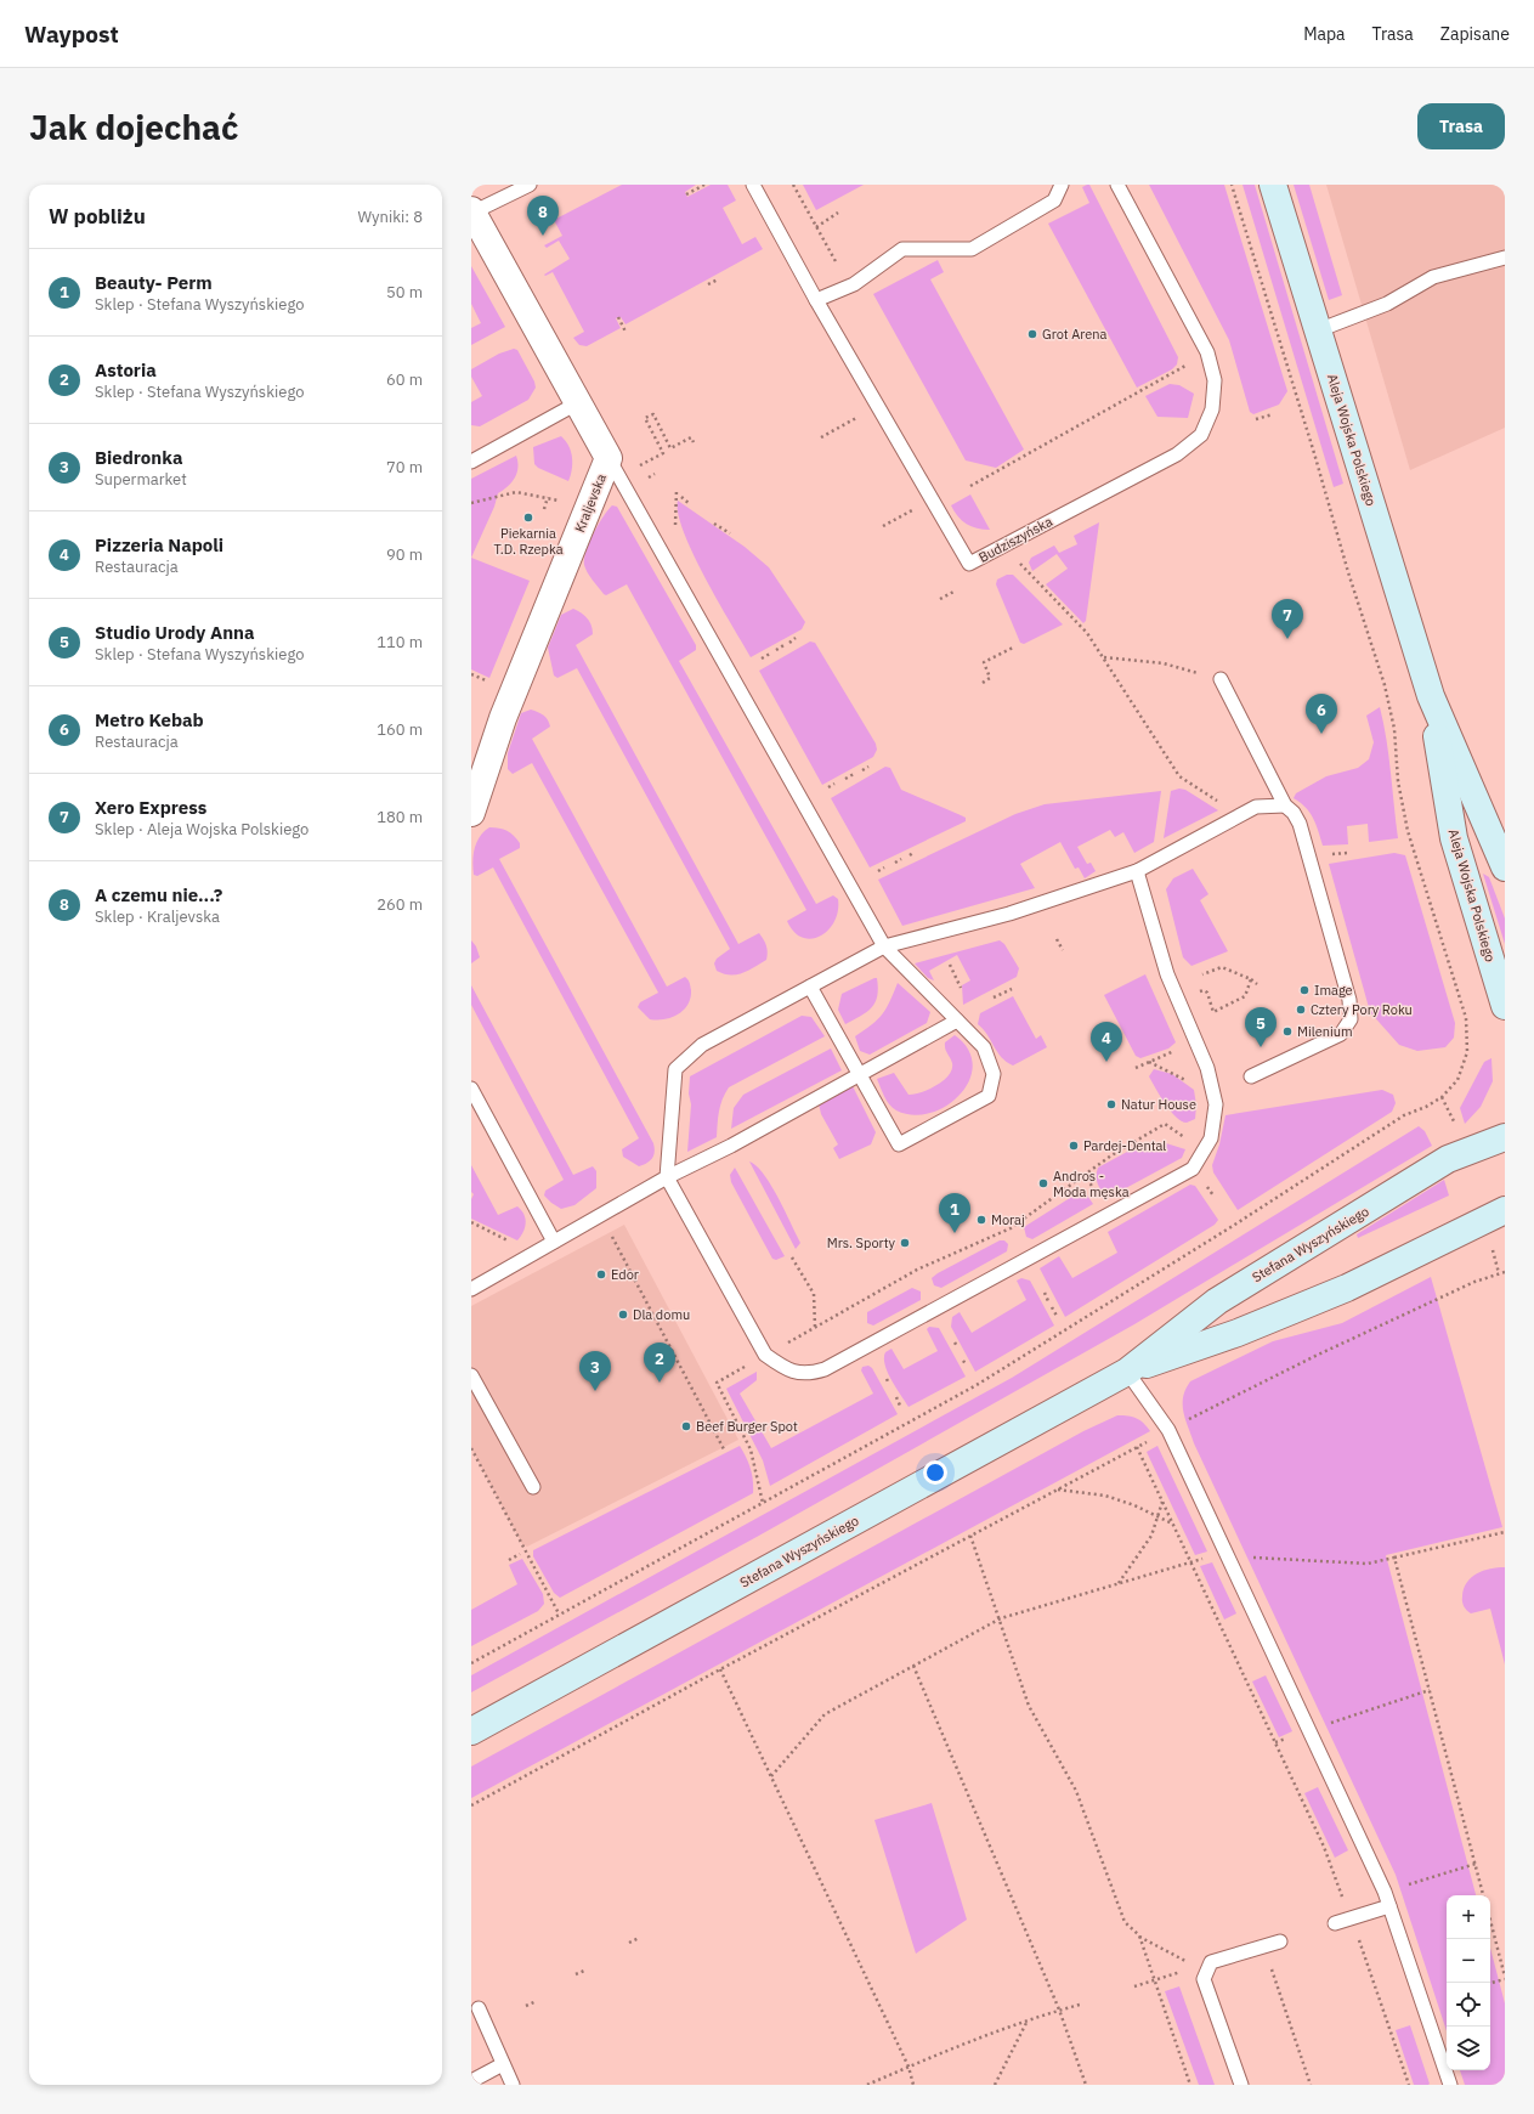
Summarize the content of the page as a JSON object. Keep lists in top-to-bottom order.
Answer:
{
  "streets": {
    "street": ["Aleja Wojska Polskiego", "Kraljevska", "Stefana Wyszyńskiego"],
    "lane": ["Budziszyńska"]
  },
  "places": [
    "Grot Arena",
    "Piekarnia T.D. Rzepka",
    "Image",
    "Cztery Pory Roku",
    "Milenium",
    "Natur House",
    "Pardej-Dental",
    "Andros - Moda męska",
    "Moraj",
    "Mrs. Sporty",
    "Edor",
    "Dla domu",
    "Beef Burger Spot"
  ],
  "page": {
    "header": "Waypost",
    "nav": ["Mapa", "Trasa", "Zapisane"],
    "buttons": "Trasa",
    "title": "Jak dojechać",
    "heading": ["W pobliżu", "Wyniki: 8"],
    "pins": [
      "8",
      "7",
      "6",
      "5",
      "4",
      "1",
      "2",
      "3"
    ],
    "list": [
      {
        "mark": "1",
        "name": "Beauty- Perm",
        "note": "Sklep · Stefana Wyszyńskiego",
        "value": "50 m"
      },
      {
        "mark": "2",
        "name": "Astoria",
        "note": "Sklep · Stefana Wyszyńskiego",
        "value": "60 m"
      },
      {
        "mark": "3",
        "name": "Biedronka",
        "note": "Supermarket",
        "value": "70 m"
      },
      {
        "mark": "4",
        "name": "Pizzeria Napoli",
        "note": "Restauracja",
        "value": "90 m"
      },
      {
        "mark": "5",
        "name": "Studio Urody Anna",
        "note": "Sklep · Stefana Wyszyńskiego",
        "value": "110 m"
      },
      {
        "mark": "6",
        "name": "Metro Kebab",
        "note": "Restauracja",
        "value": "160 m"
      },
      {
        "mark": "7",
        "name": "Xero Express",
        "note": "Sklep · Aleja Wojska Polskiego",
        "value": "180 m"
      },
      {
        "mark": "8",
        "name": "A czemu nie...?",
        "note": "Sklep · Kraljevska",
        "value": "260 m"
      }
    ],
    "map_buttons": ["+", "−"]
  }
}
